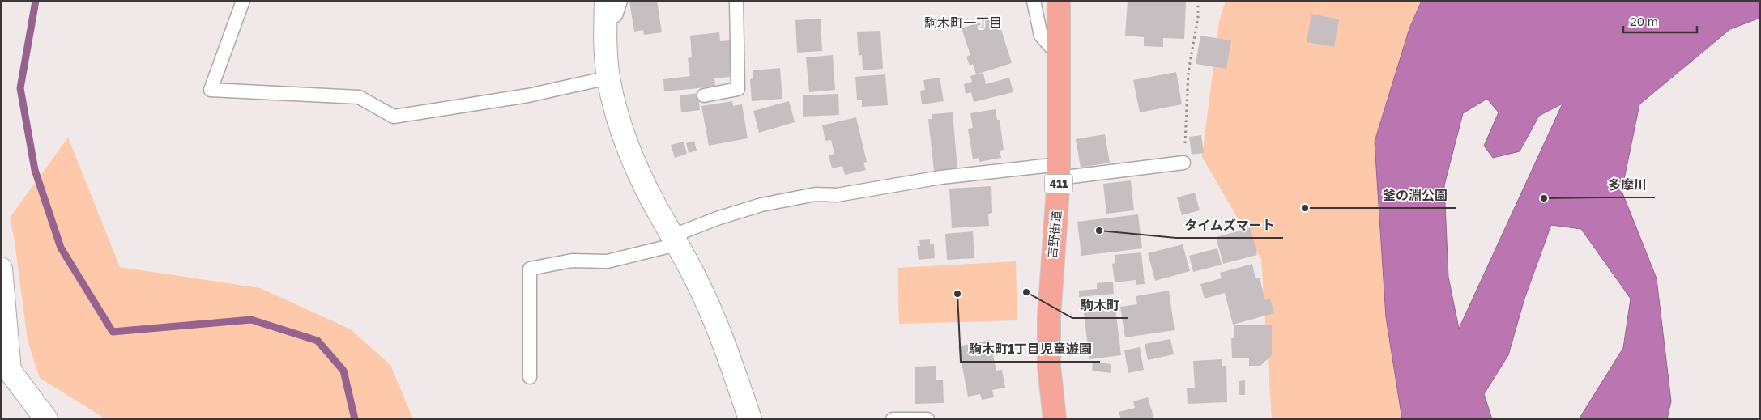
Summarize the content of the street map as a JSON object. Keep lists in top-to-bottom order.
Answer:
{
  "streets": {
    "highway": ["411", "吉野街道"]
  },
  "districts": ["駒木町一丁目"],
  "places": [
    "多摩川",
    "釜の淵公園",
    "タイムズマート",
    "駒木町",
    "駒木町1丁目児童遊園"
  ],
  "scale_bar": "20 m"
}
